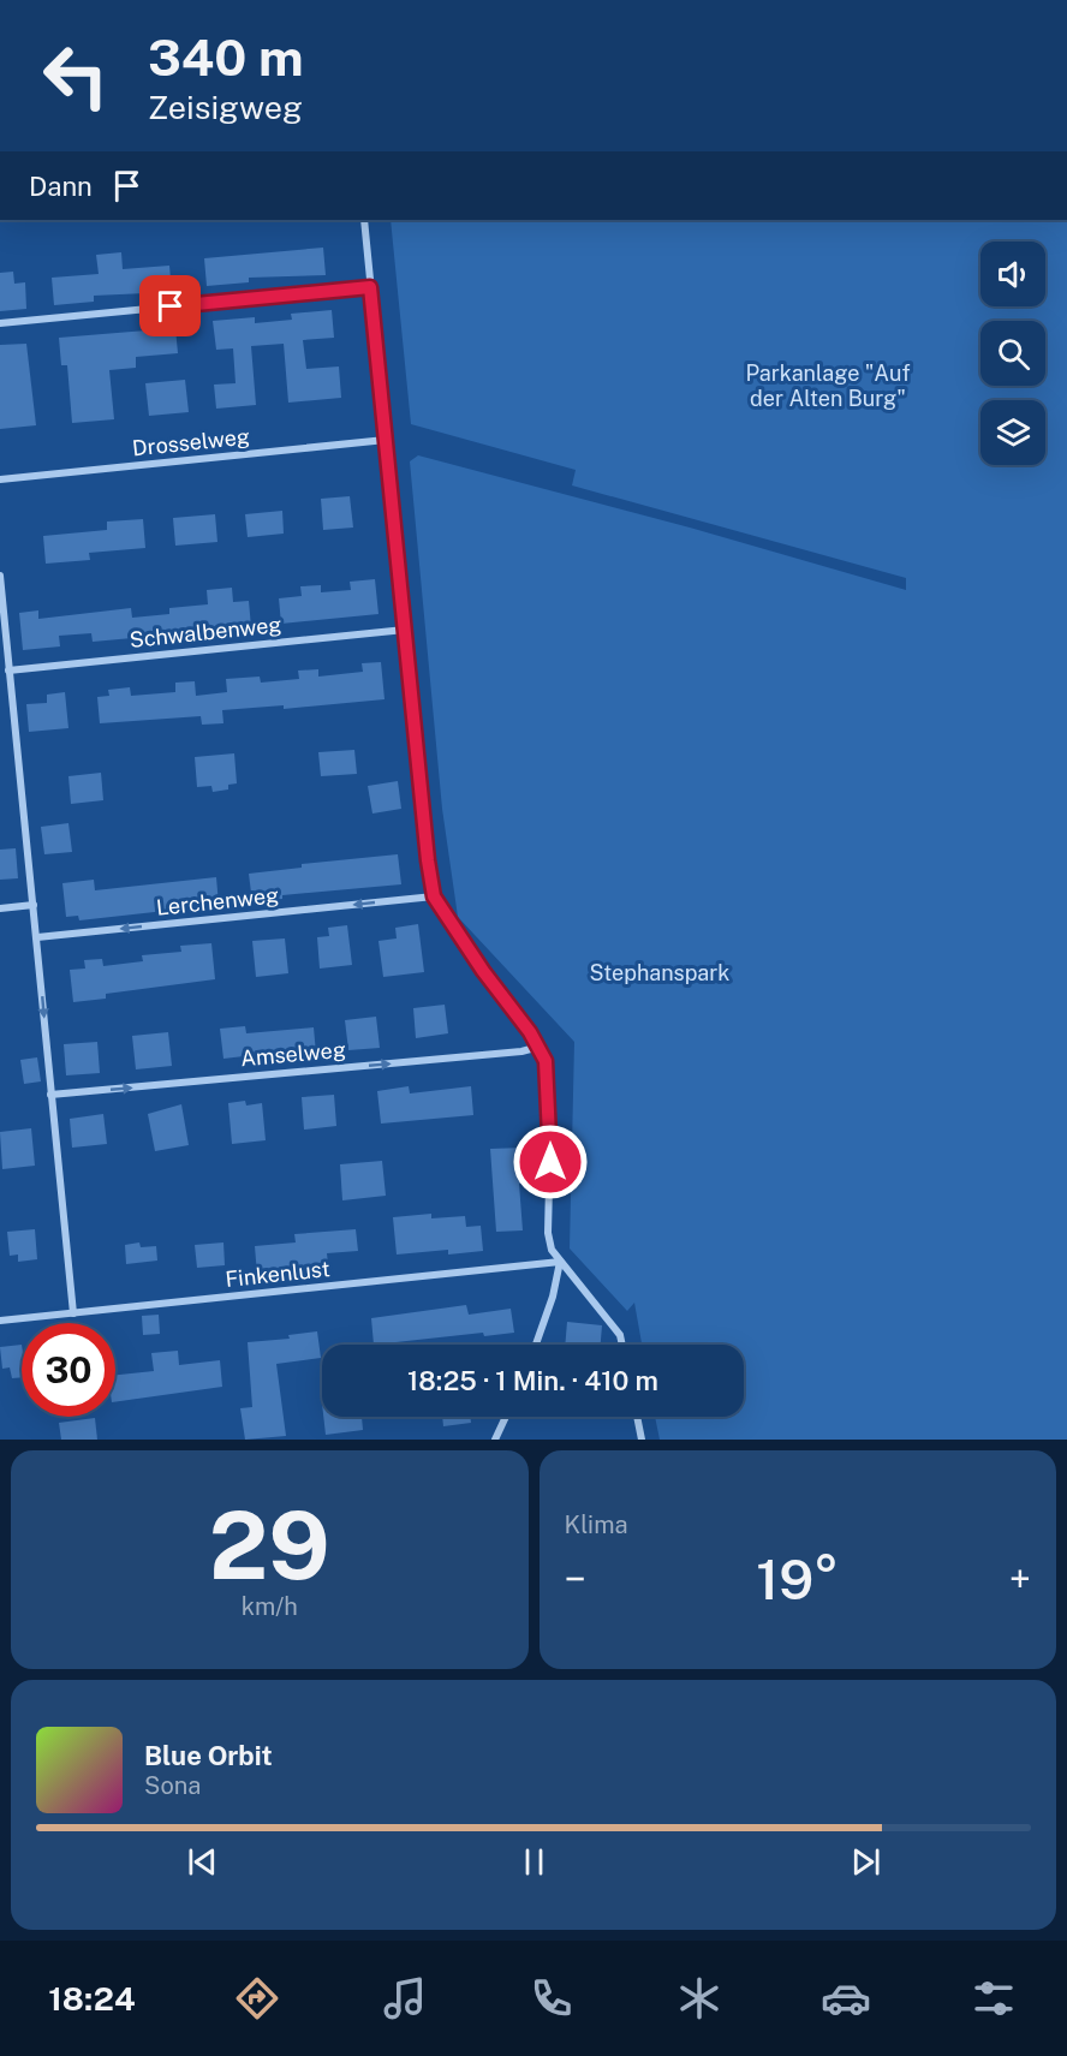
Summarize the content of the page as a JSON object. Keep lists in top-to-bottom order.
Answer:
{
  "streets": {
    "street": [
      "Drosselweg",
      "Schwalbenweg",
      "Lerchenweg",
      "Amselweg",
      "Finkenlust"
    ]
  },
  "one_way": ["Lerchenweg", "Amselweg"],
  "parks": ["Parkanlage \"Auf der Alten Burg\"", "Stephanspark"],
  "page": {
    "turn": ["340 m", "Zeisigweg"],
    "then": "Dann",
    "limit": "30",
    "trip": "18:25 · 1 Min. · 410 m",
    "tile": [
      ["29", "km/h"],
      "Klima"
    ],
    "heat": ["−", "19°", "+"],
    "song": ["Blue Orbit", "Sona"],
    "tabs": "18:24"
  }
}
